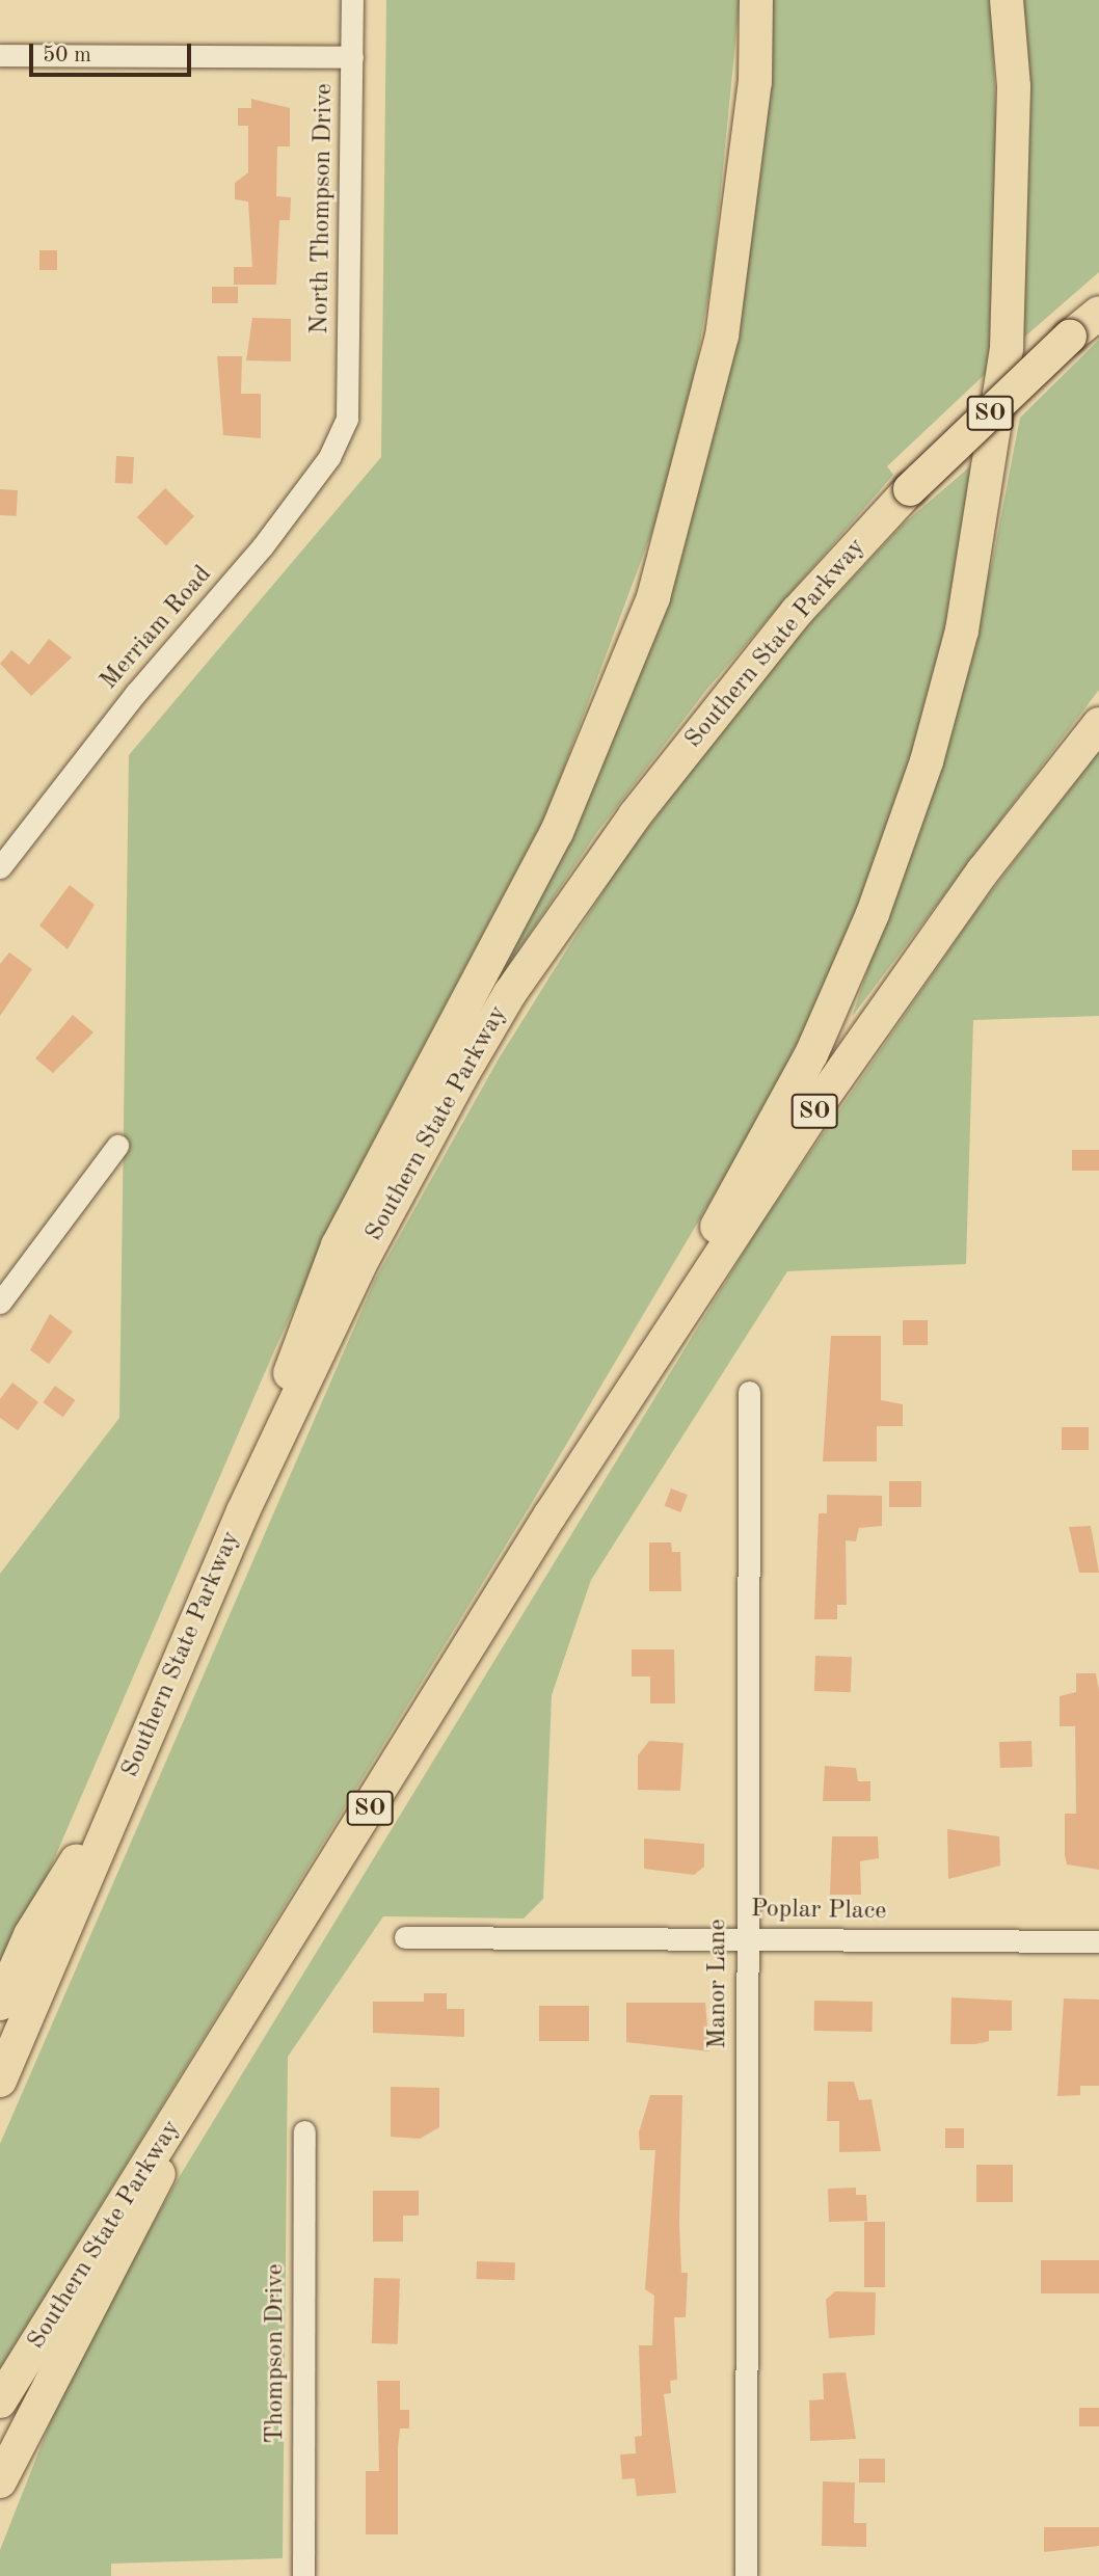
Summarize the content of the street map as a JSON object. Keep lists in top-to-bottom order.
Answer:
{
  "streets": {
    "highway": ["SO", "Southern State Parkway"],
    "street": [
      "North Thompson Drive",
      "Merriam Road",
      "Poplar Place",
      "Manor Lane",
      "Thompson Drive"
    ]
  },
  "crossings": [
    ["North Thompson Drive", "Merriam Road"],
    ["Poplar Place", "Manor Lane"]
  ],
  "scale_bar": "50 m"
}
